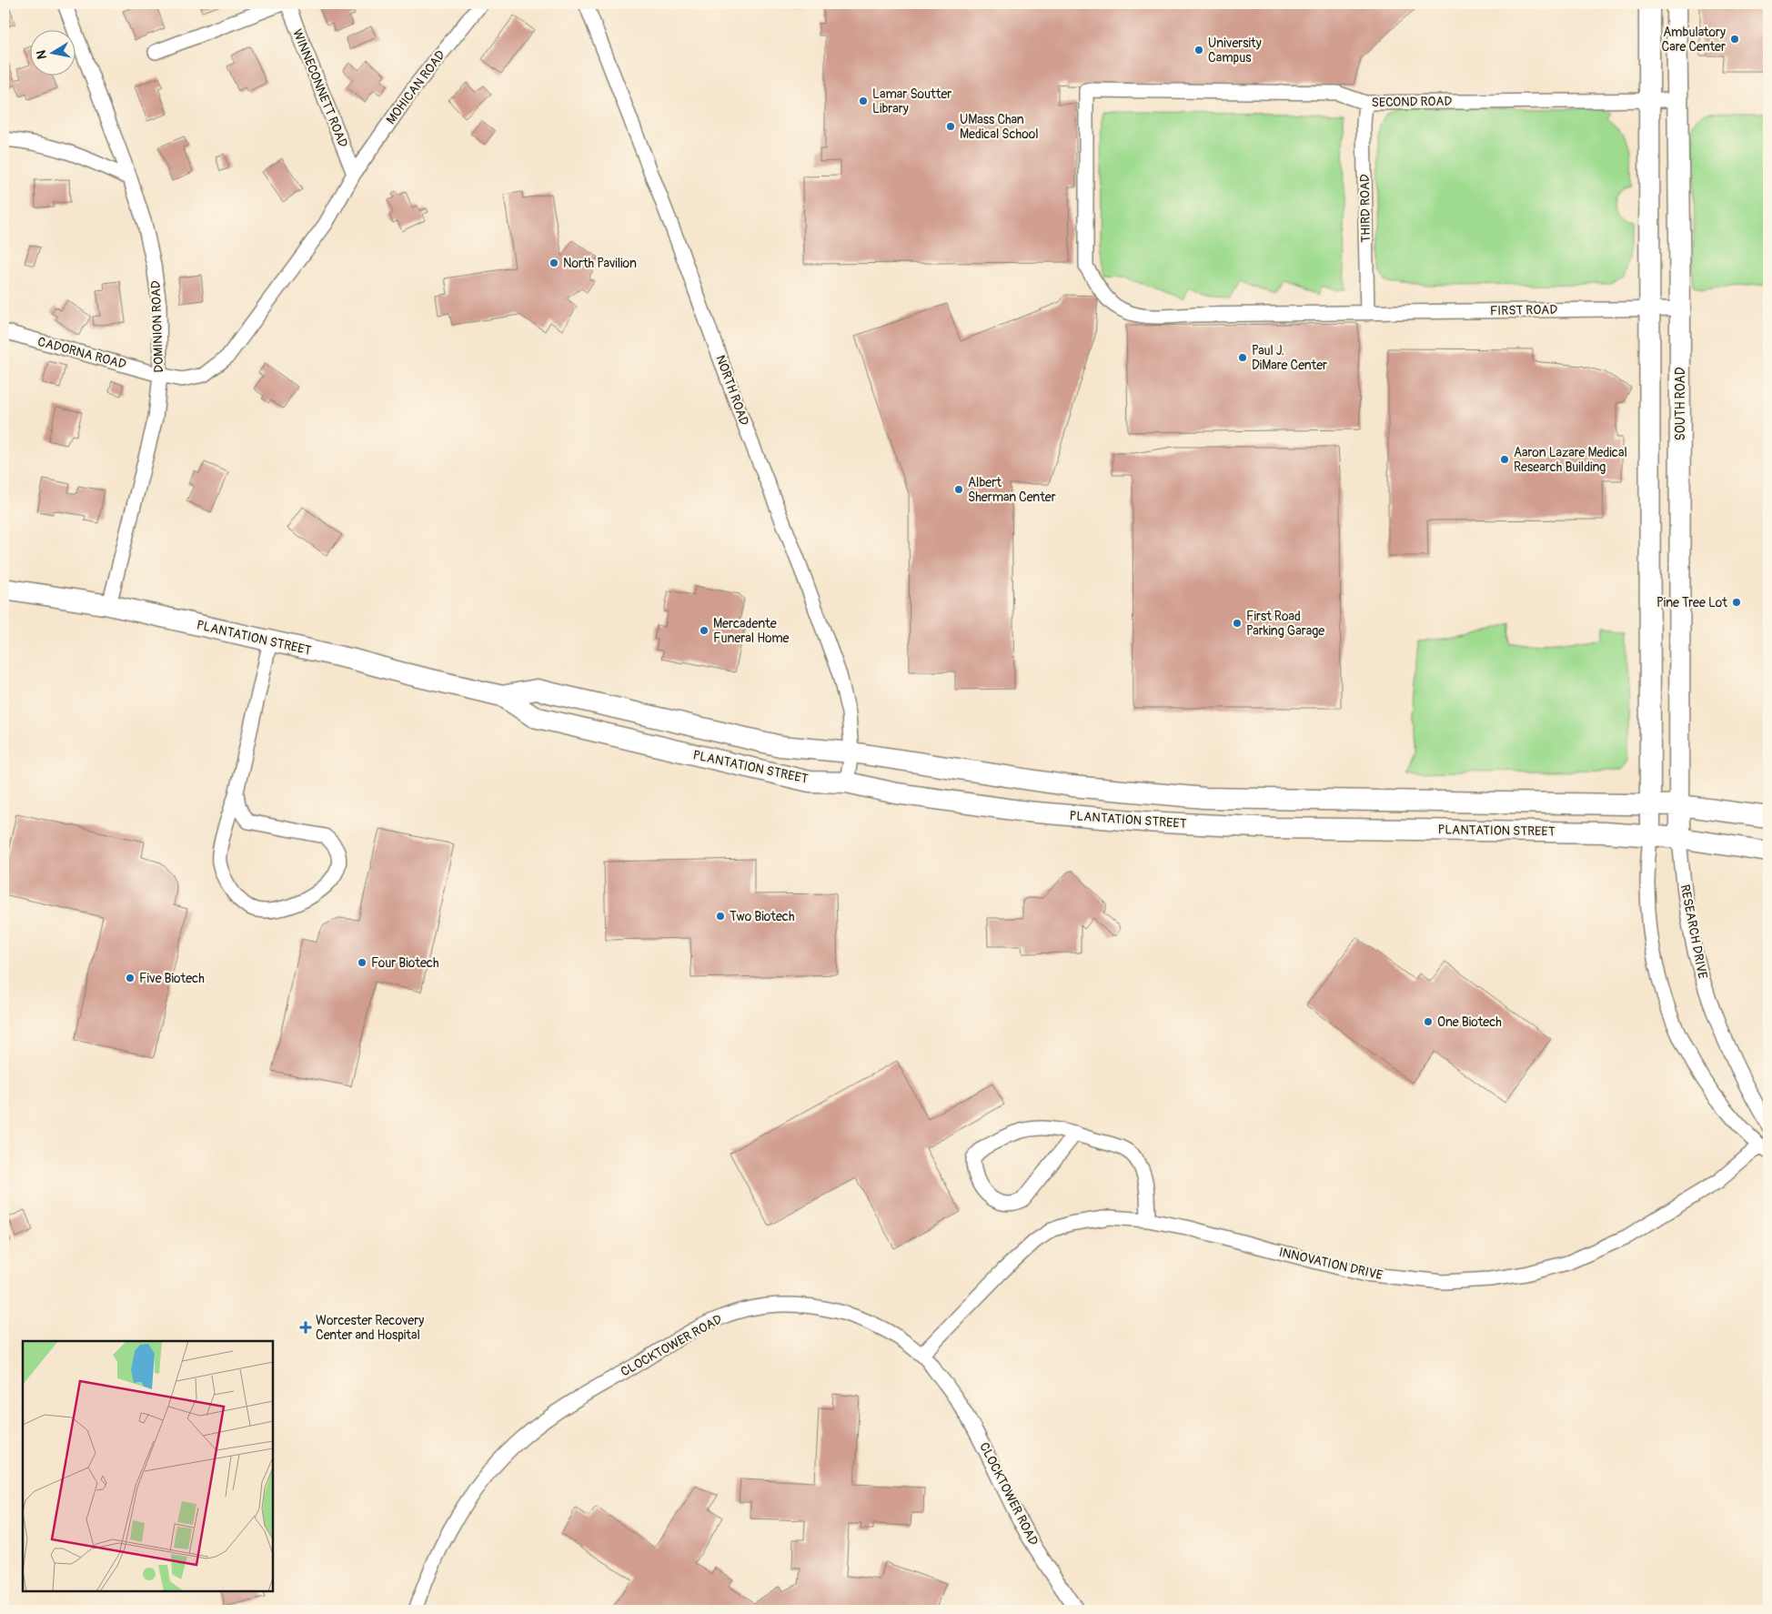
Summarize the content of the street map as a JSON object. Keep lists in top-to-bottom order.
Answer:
{
  "streets": {
    "main road": ["SOUTH ROAD", "PLANTATION STREET", "RESEARCH DRIVE"],
    "street": [
      "MOHICAN ROAD",
      "WINNECONNETT ROAD",
      "SECOND ROAD",
      "THIRD ROAD",
      "FIRST ROAD",
      "DOMINION ROAD",
      "CADORNA ROAD",
      "NORTH ROAD",
      "INNOVATION DRIVE",
      "CLOCKTOWER ROAD"
    ]
  },
  "crossings": [
    ["MOHICAN ROAD", "WINNECONNETT ROAD"],
    ["MOHICAN ROAD", "DOMINION ROAD"],
    ["MOHICAN ROAD", "CADORNA ROAD"],
    ["SECOND ROAD", "THIRD ROAD"],
    ["SECOND ROAD", "FIRST ROAD"],
    ["SECOND ROAD", "SOUTH ROAD"],
    ["THIRD ROAD", "FIRST ROAD"],
    ["FIRST ROAD", "SOUTH ROAD"],
    ["DOMINION ROAD", "CADORNA ROAD"],
    ["DOMINION ROAD", "PLANTATION STREET"],
    ["NORTH ROAD", "PLANTATION STREET"],
    ["SOUTH ROAD", "PLANTATION STREET"],
    ["SOUTH ROAD", "RESEARCH DRIVE"],
    ["PLANTATION STREET", "RESEARCH DRIVE"],
    ["INNOVATION DRIVE", "CLOCKTOWER ROAD"]
  ],
  "places": {
    "other": [
      "Ambulatory Care Center",
      "University Campus",
      "Lamar Soutter Library",
      "UMass Chan Medical School",
      "North Pavilion",
      "Paul J. DiMare Center",
      "Aaron Lazare Medical Research Building",
      "Albert Sherman Center",
      "Pine Tree Lot",
      "First Road Parking Garage",
      "Mercadente Funeral Home",
      "Two Biotech",
      "Four Biotech",
      "Five Biotech",
      "One Biotech"
    ],
    "health": ["Worcester Recovery Center and Hospital"]
  },
  "north": "left"
}
